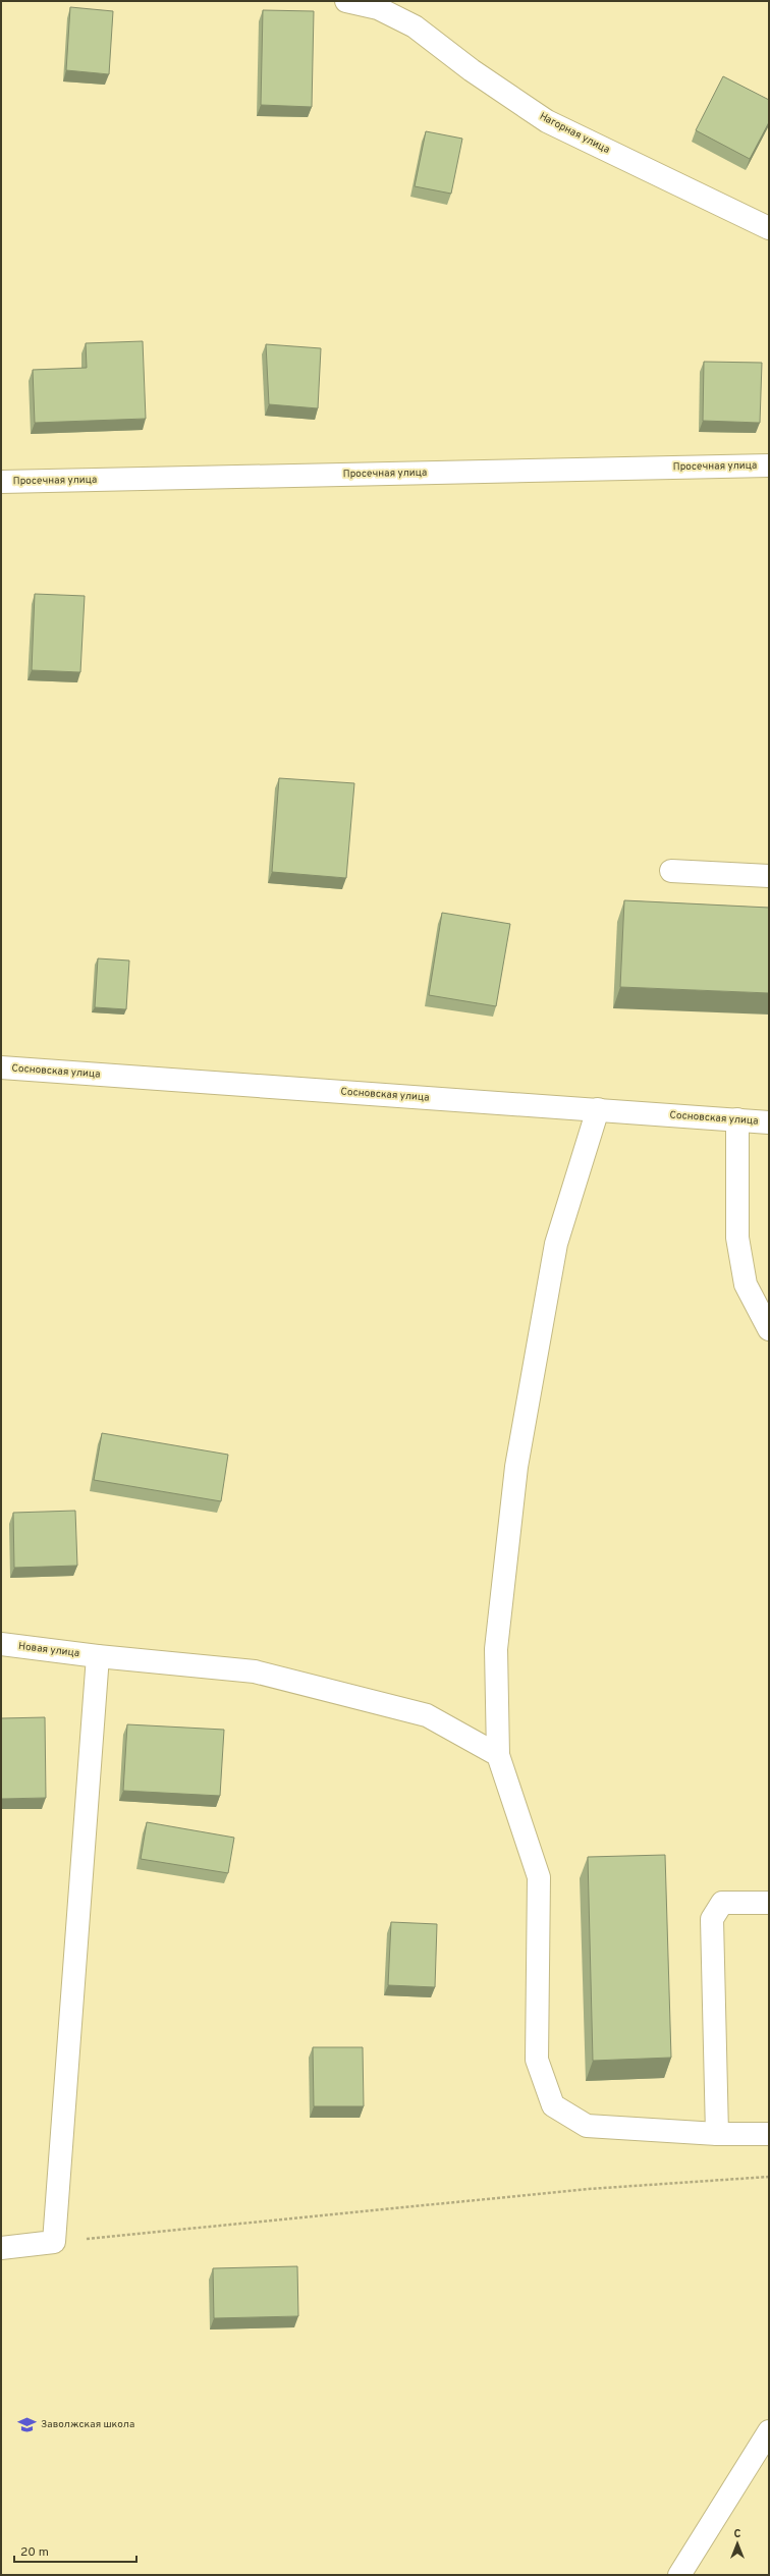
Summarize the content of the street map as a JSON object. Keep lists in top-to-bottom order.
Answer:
{
  "streets": {
    "street": [
      "Нагорная улица",
      "Просечная улица",
      "Сосновская улица",
      "Новая улица"
    ]
  },
  "places": {
    "school or university": ["Заволжская школа"]
  },
  "scale_bar": "20 m",
  "north": "top"
}
